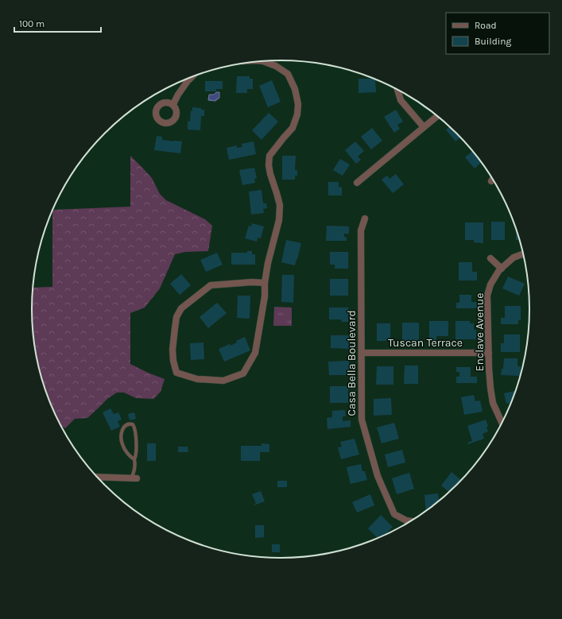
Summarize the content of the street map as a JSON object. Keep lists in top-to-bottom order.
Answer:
{
  "streets": {
    "street": ["Enclave Avenue", "Tuscan Terrace", "Casa Bella Boulevard"]
  },
  "crossings": [
    ["Enclave Avenue", "Tuscan Terrace"],
    ["Tuscan Terrace", "Casa Bella Boulevard"]
  ],
  "legend": ["Road", "Building"],
  "scale_bar": "100 m"
}
